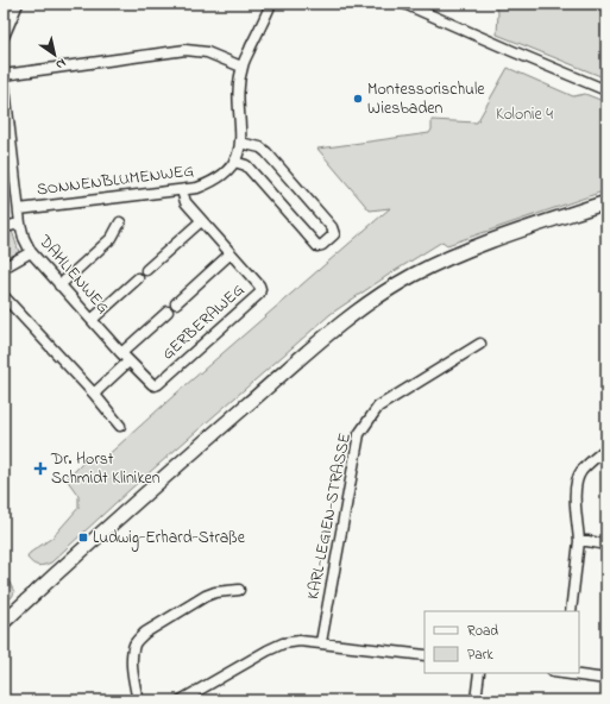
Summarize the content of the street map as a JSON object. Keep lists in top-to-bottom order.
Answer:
{
  "streets": {
    "street": [
      "SONNENBLUMENWEG",
      "DAHLIENWEG",
      "GERBERAWEG",
      "KARL-LEGIEN-STRASSE"
    ]
  },
  "crossings": [
    ["SONNENBLUMENWEG", "DAHLIENWEG"],
    ["SONNENBLUMENWEG", "GERBERAWEG"],
    ["DAHLIENWEG", "GERBERAWEG"]
  ],
  "parks": ["Kolonie 4"],
  "places": {
    "other": ["Montessorischule Wiesbaden"],
    "health": ["Dr. Horst Schmidt Kliniken"],
    "transit": ["Ludwig-Erhard-Straße"]
  },
  "legend": ["Road", "Park"],
  "north": "bottom right"
}
